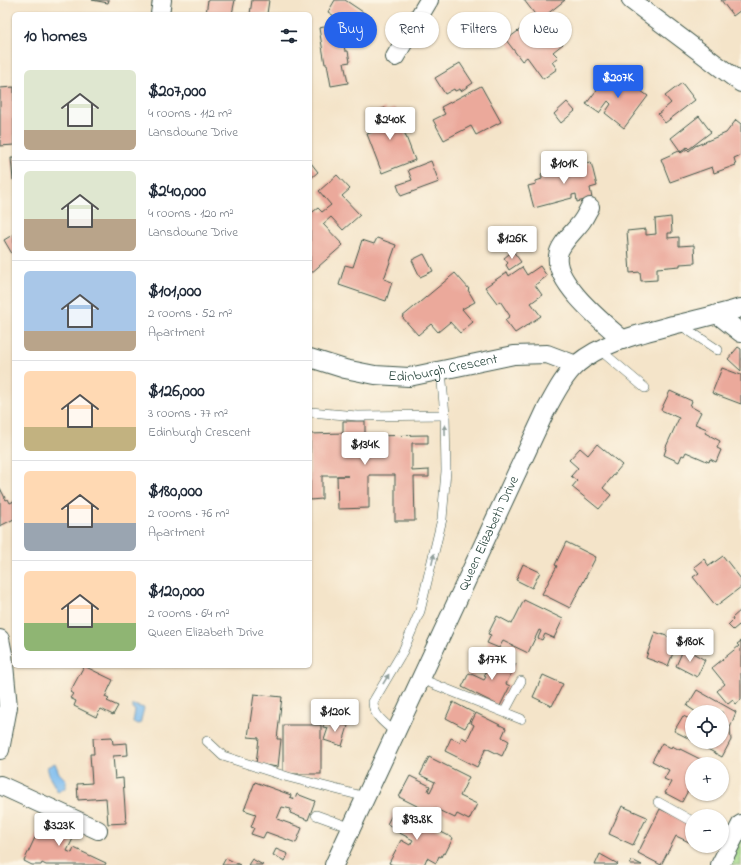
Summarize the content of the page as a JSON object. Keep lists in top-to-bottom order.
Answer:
{
  "streets": {
    "street": ["Edinburgh Crescent", "Queen Elizabeth Drive"]
  },
  "crossings": [
    ["Edinburgh Crescent", "Queen Elizabeth Drive"]
  ],
  "page": {
    "chip": [
      "Buy",
      "Rent",
      "Filters",
      "New"
    ],
    "heading": "10 homes",
    "list": [
      {
        "name": "$207,000",
        "note": "4 rooms · 112 m² · Lansdowne Drive"
      },
      {
        "name": "$240,000",
        "note": "4 rooms · 120 m² · Lansdowne Drive"
      },
      {
        "name": "$101,000",
        "note": "2 rooms · 52 m² · Apartment"
      },
      {
        "name": "$126,000",
        "note": "3 rooms · 77 m² · Edinburgh Crescent"
      },
      {
        "name": "$180,000",
        "note": "2 rooms · 76 m² · Apartment"
      },
      {
        "name": "$120,000",
        "note": "2 rooms · 64 m² · Queen Elizabeth Drive"
      }
    ],
    "price": [
      "$207K",
      "$240K",
      "$101K",
      "$126K",
      "$134K",
      "$180K",
      "$177K",
      "$120K",
      "$93.8K",
      "$323K"
    ],
    "map_buttons": ["+", "−"]
  }
}
